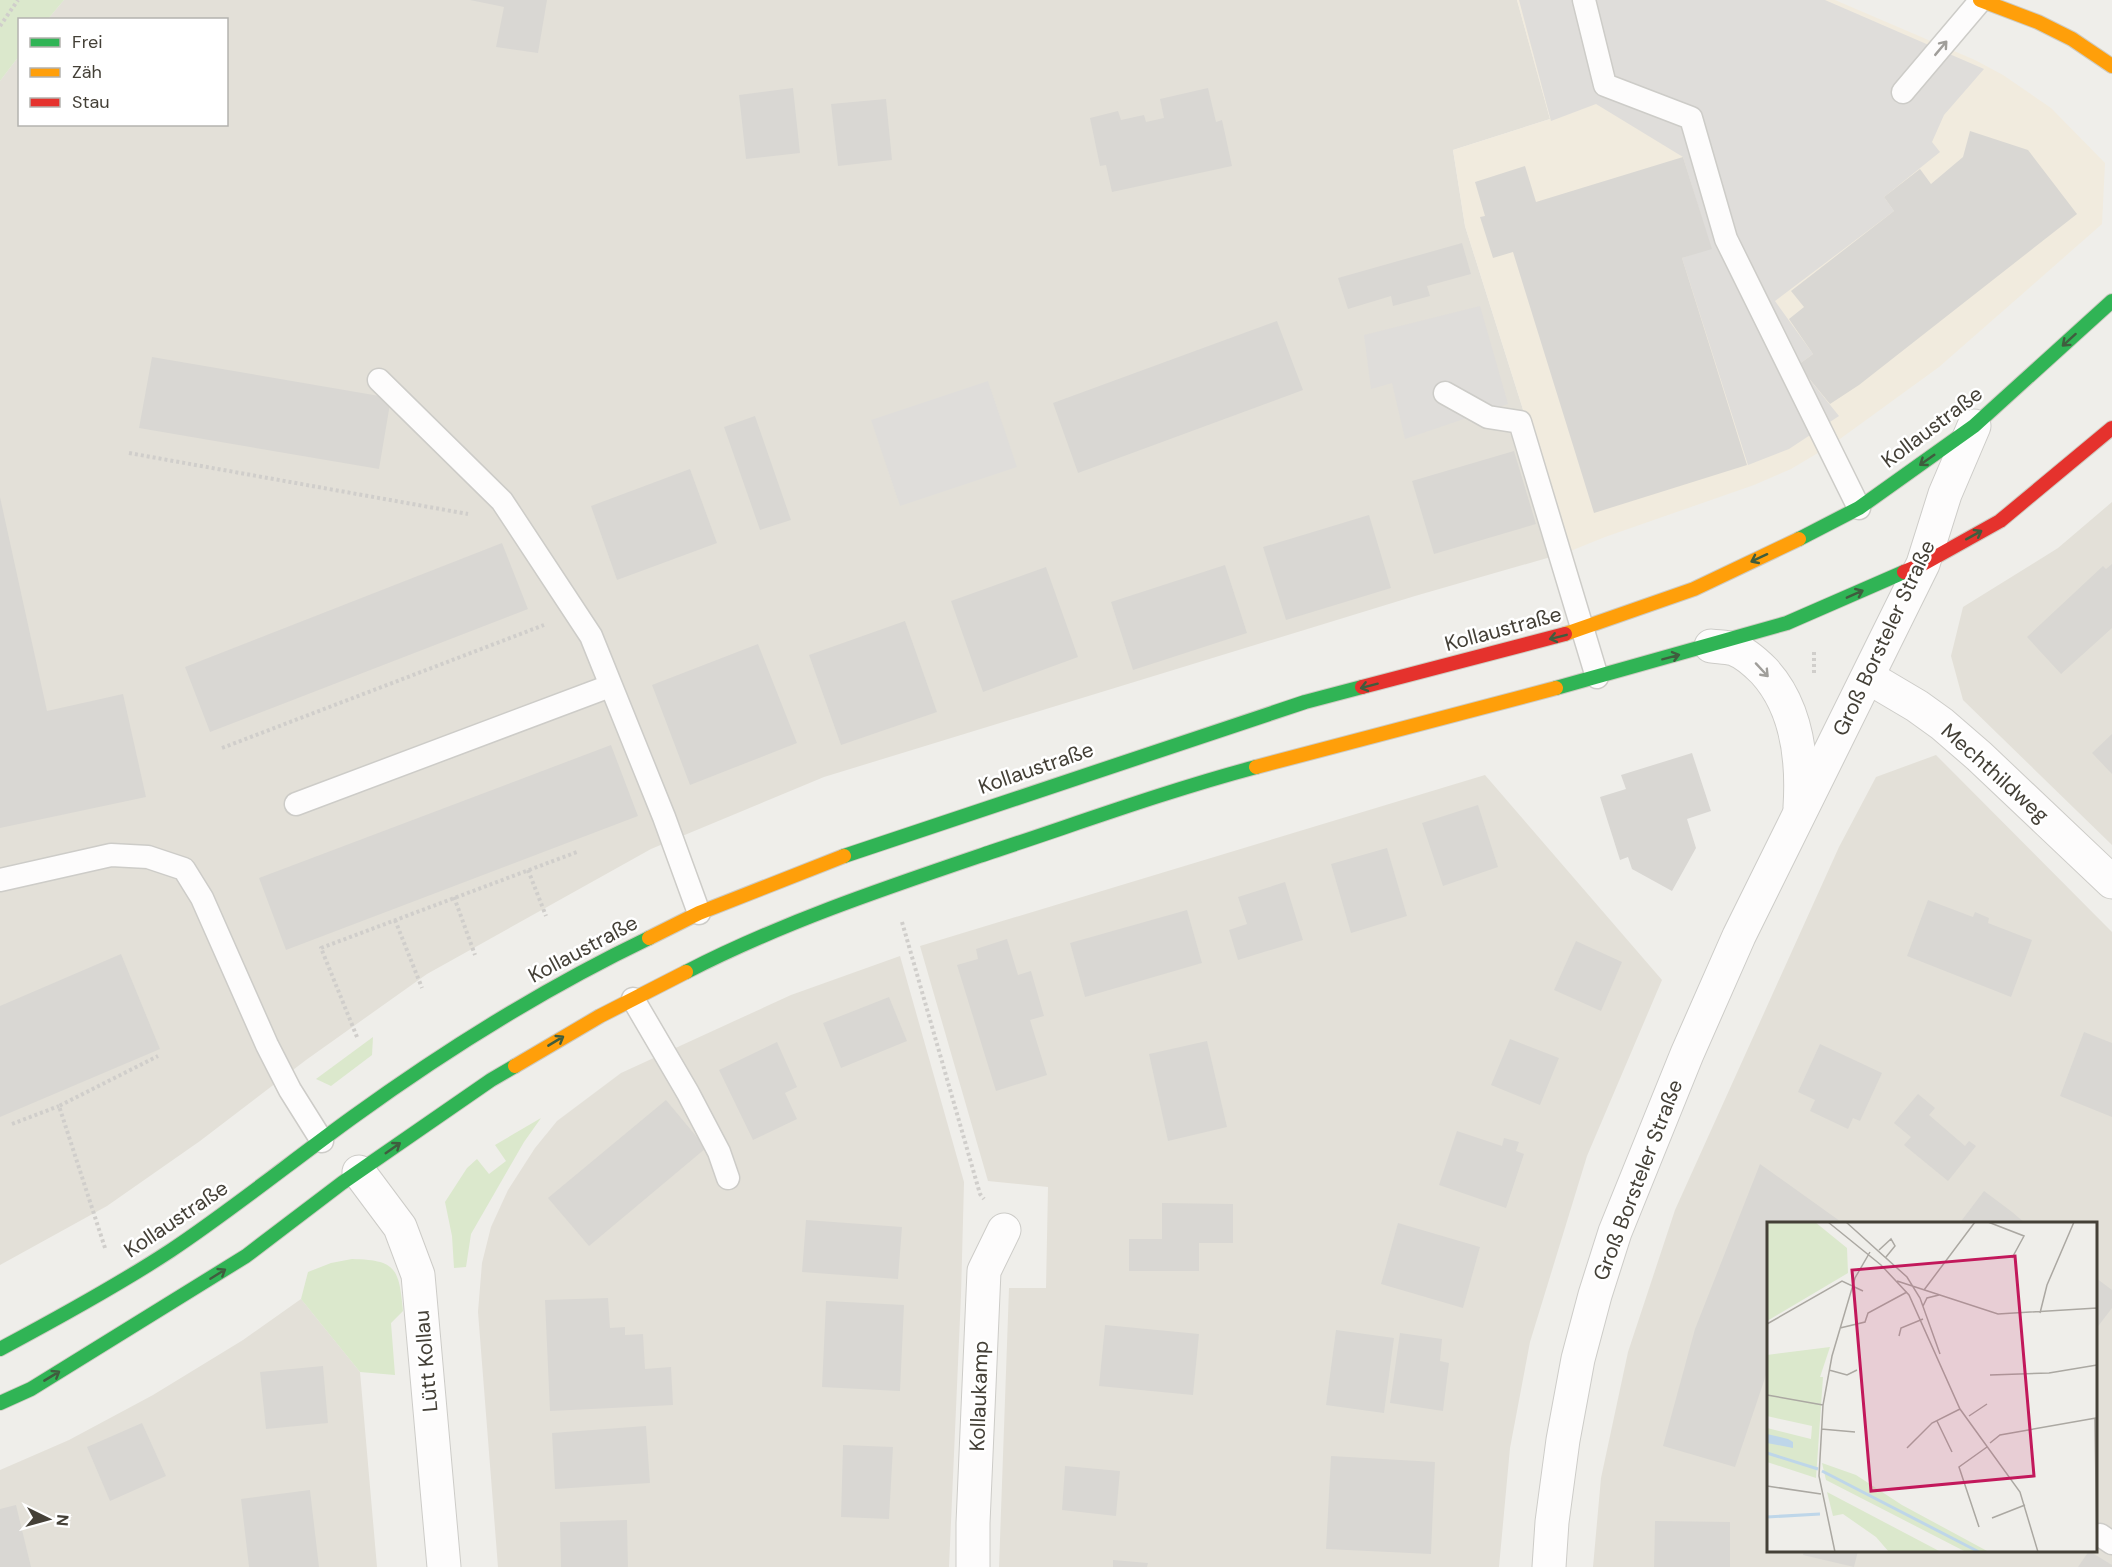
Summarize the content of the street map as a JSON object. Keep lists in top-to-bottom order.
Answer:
{
  "streets": {
    "main road": ["Kollaustraße"],
    "street": [
      "Groß Borsteler Straße",
      "Mechthildweg",
      "Lütt Kollau",
      "Kollaukamp"
    ]
  },
  "crossings": [
    ["Kollaustraße", "Groß Borsteler Straße"],
    ["Groß Borsteler Straße", "Mechthildweg"]
  ],
  "legend": ["Frei", "Zäh", "Stau"],
  "north": "right"
}
